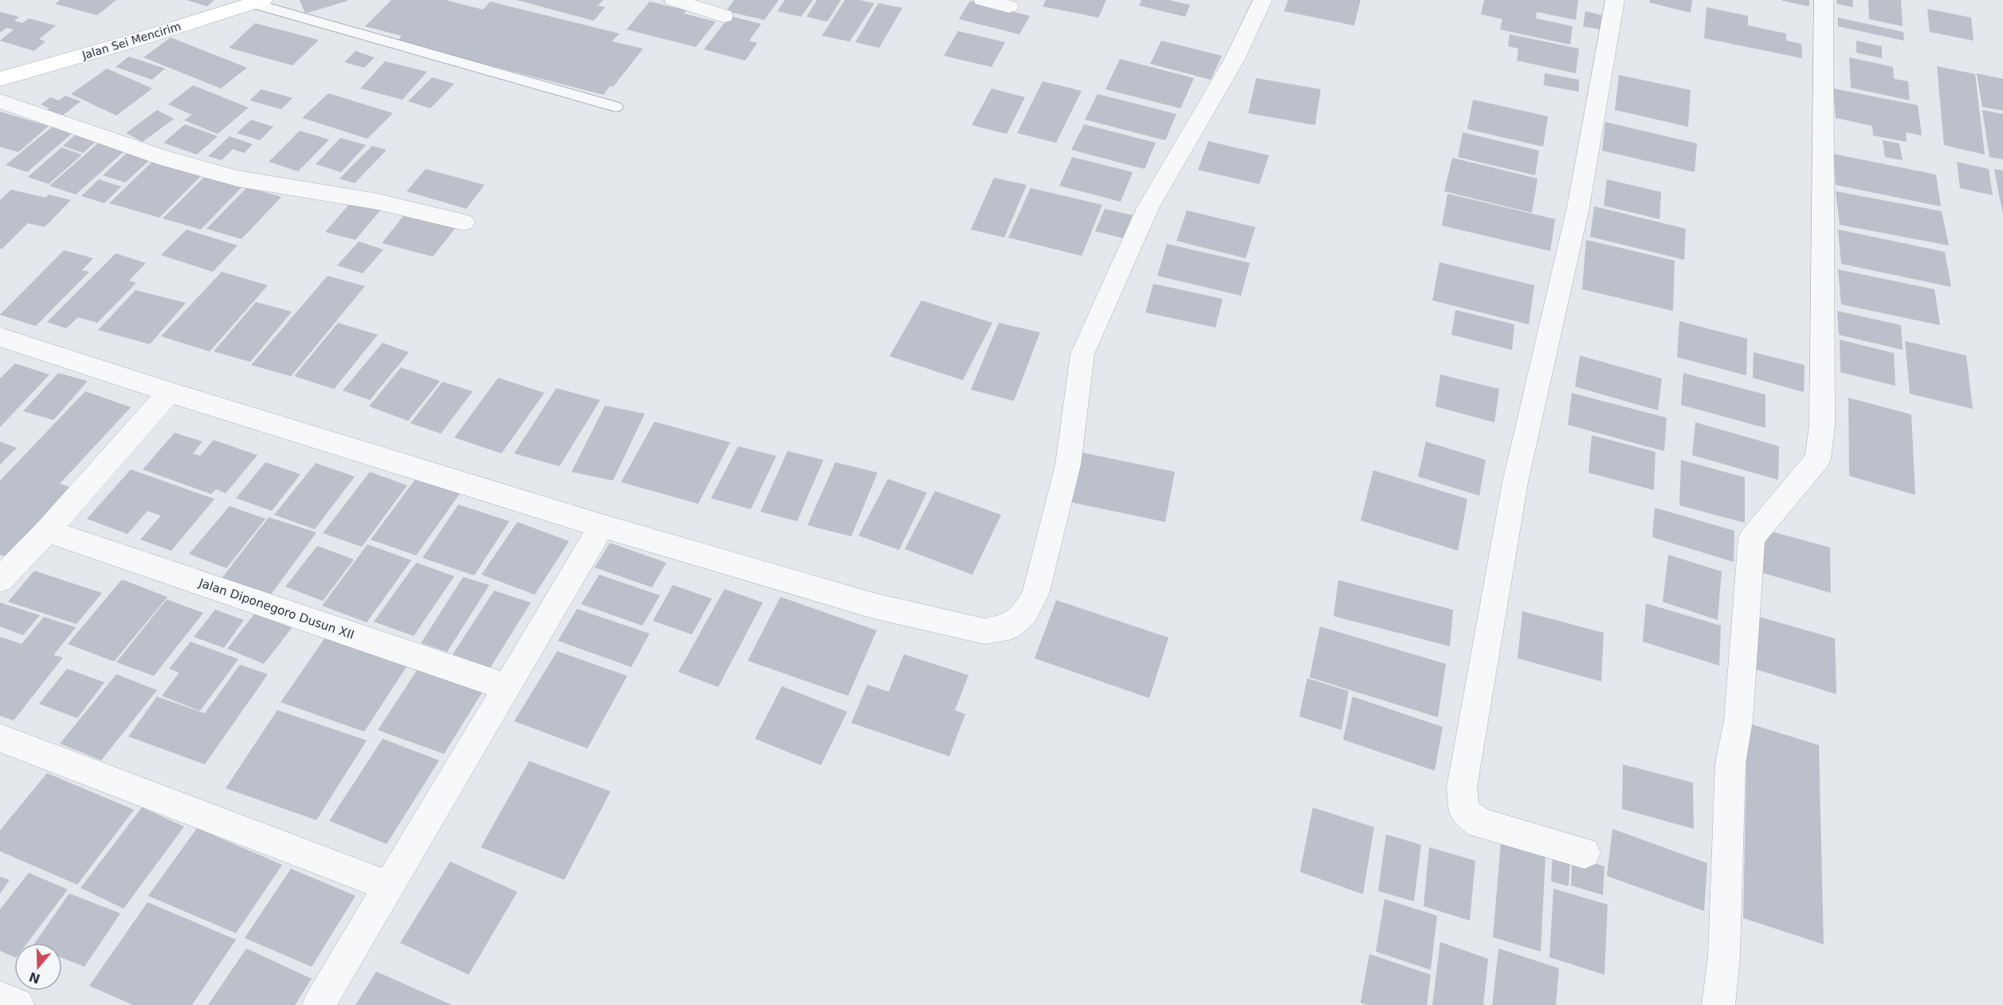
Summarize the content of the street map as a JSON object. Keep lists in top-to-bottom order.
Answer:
{
  "streets": {
    "street": ["Jalan Sei Mencirim", "Jalan Diponegoro Dusun XII"]
  },
  "north": "bottom"
}
